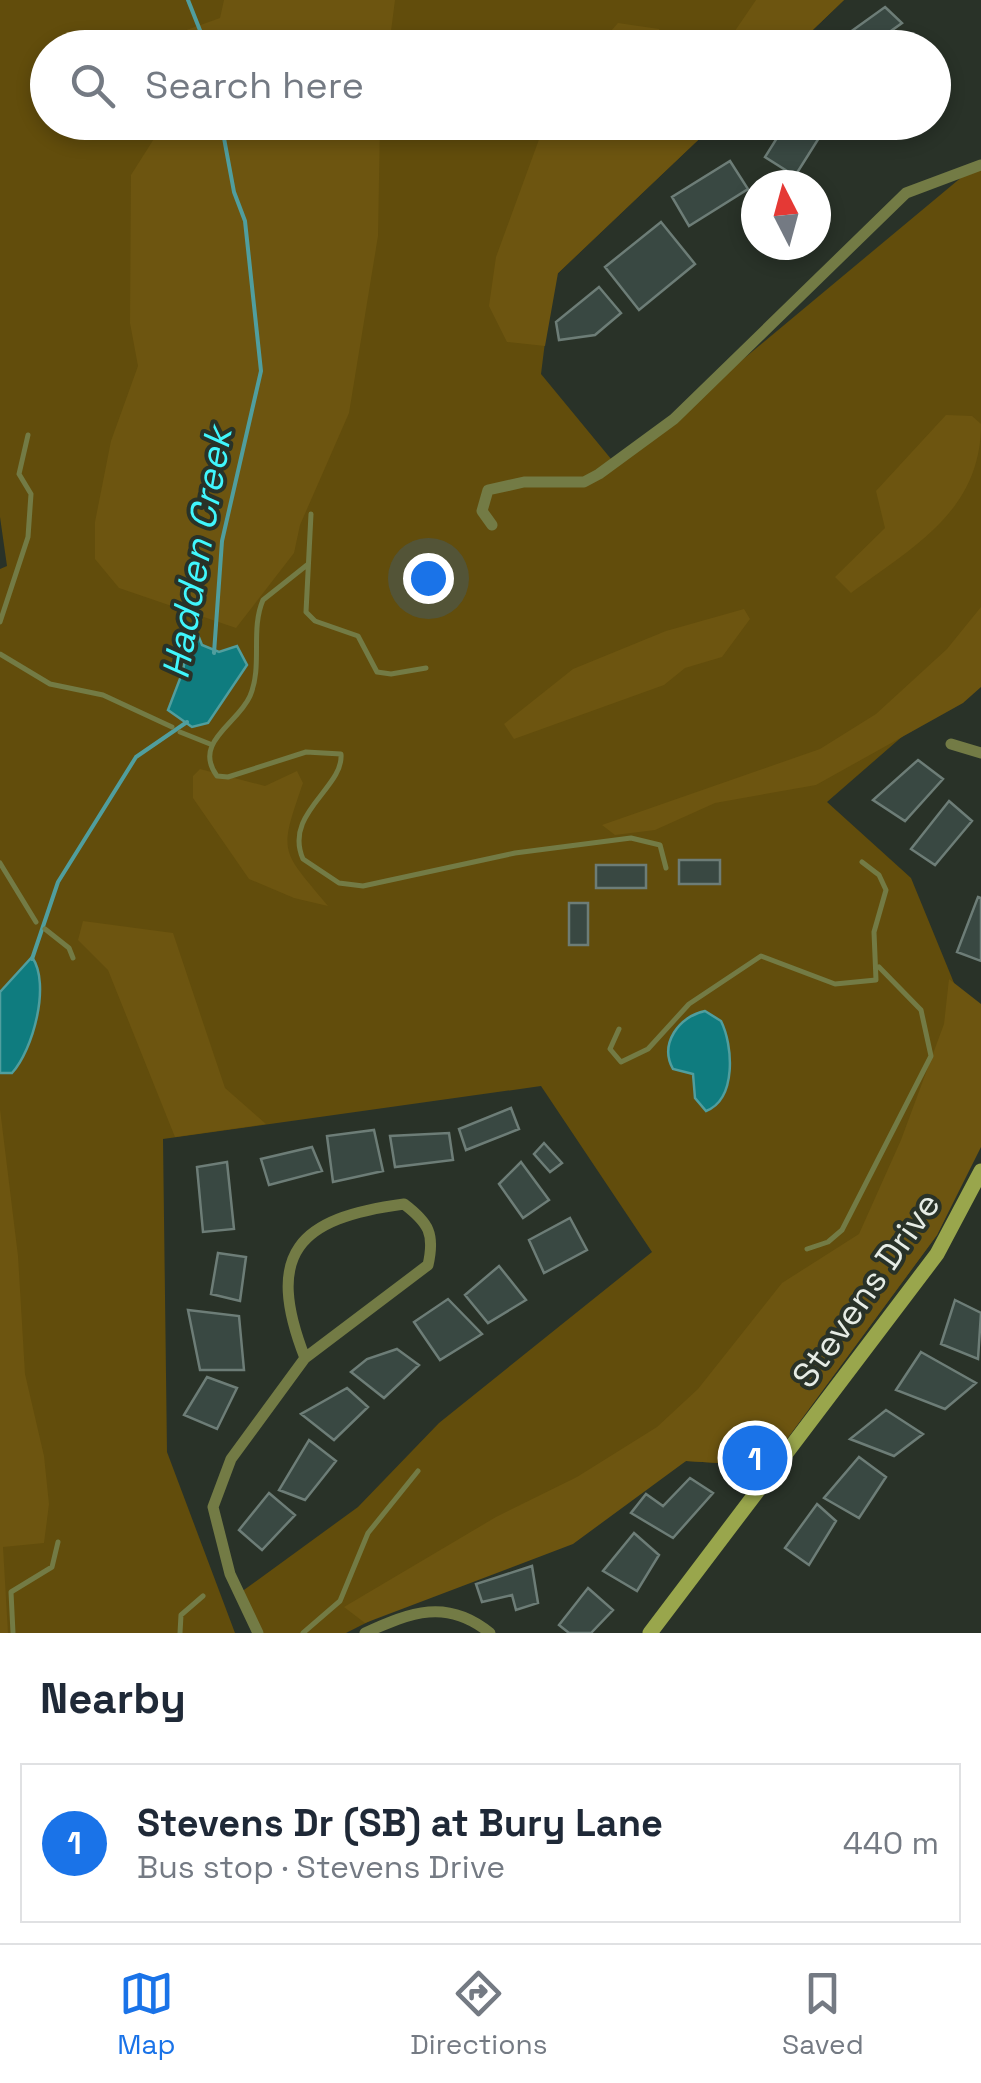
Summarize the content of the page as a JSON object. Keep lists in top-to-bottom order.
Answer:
{
  "streets": {
    "street": ["Stevens Drive"]
  },
  "water": ["Hadden Creek"],
  "north": "top",
  "page": {
    "search": "Search here",
    "pins": "1",
    "heading": "Nearby",
    "list": [
      {
        "mark": "1",
        "name": "Stevens Dr (SB) at Bury Lane",
        "note": "Bus stop · Stevens Drive",
        "value": "440 m"
      }
    ],
    "nav": ["Map", "Directions", "Saved"]
  }
}
